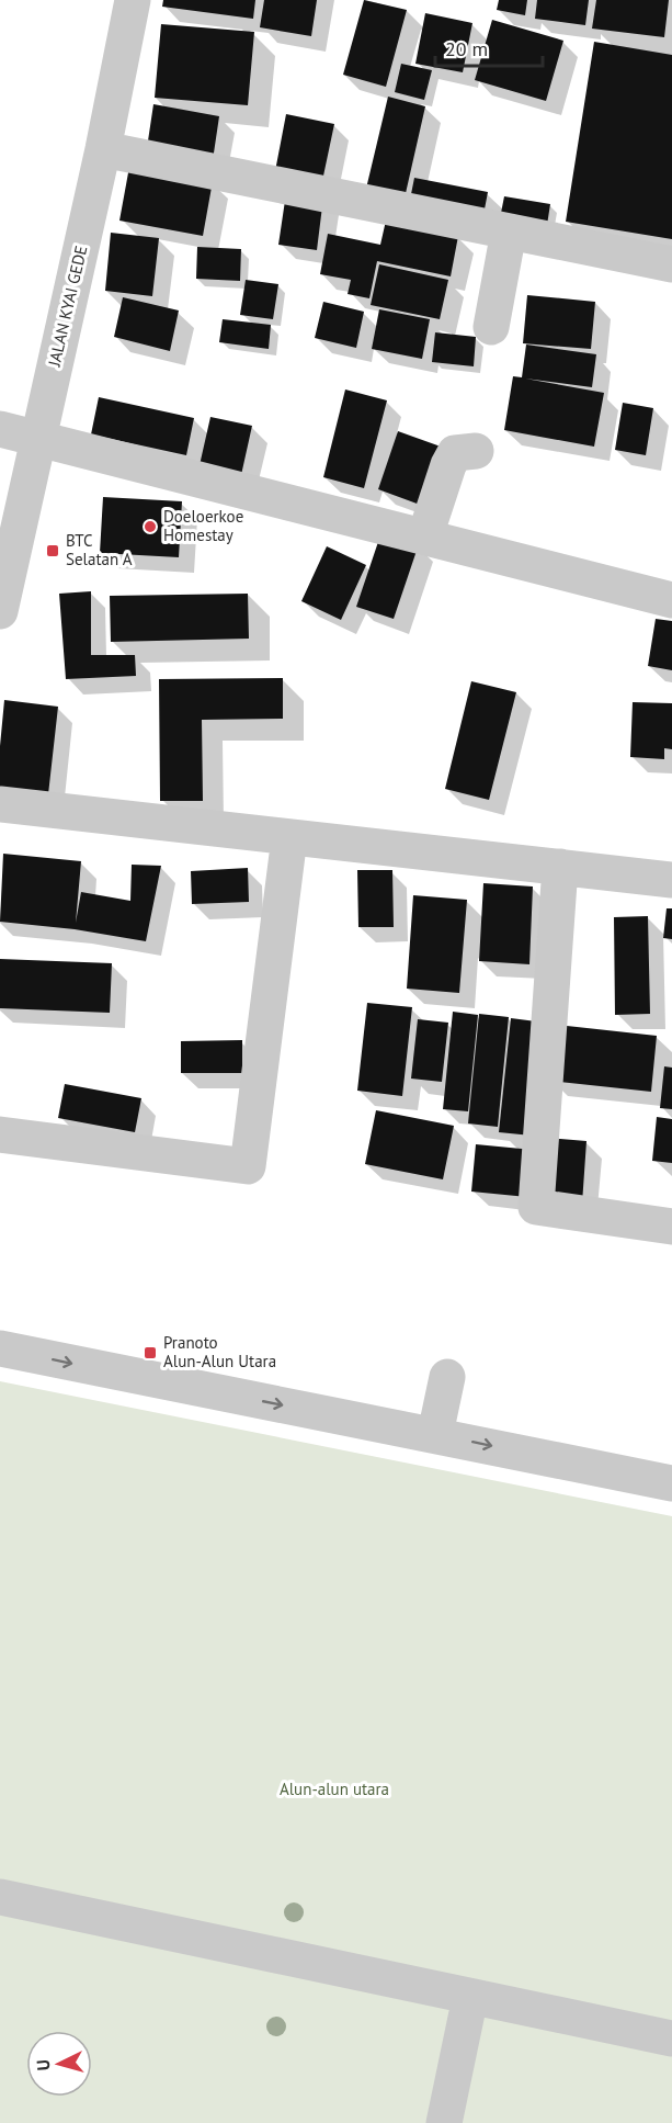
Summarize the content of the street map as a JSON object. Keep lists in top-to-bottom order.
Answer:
{
  "streets": {
    "street": ["JALAN KYAI GEDE"]
  },
  "parks": ["Alun-alun utara"],
  "places": {
    "other": ["Doeloerkoe Homestay"],
    "transit": ["BTC Selatan A", "Pranoto Alun-Alun Utara"]
  },
  "scale_bar": "20 m",
  "north": "left"
}
